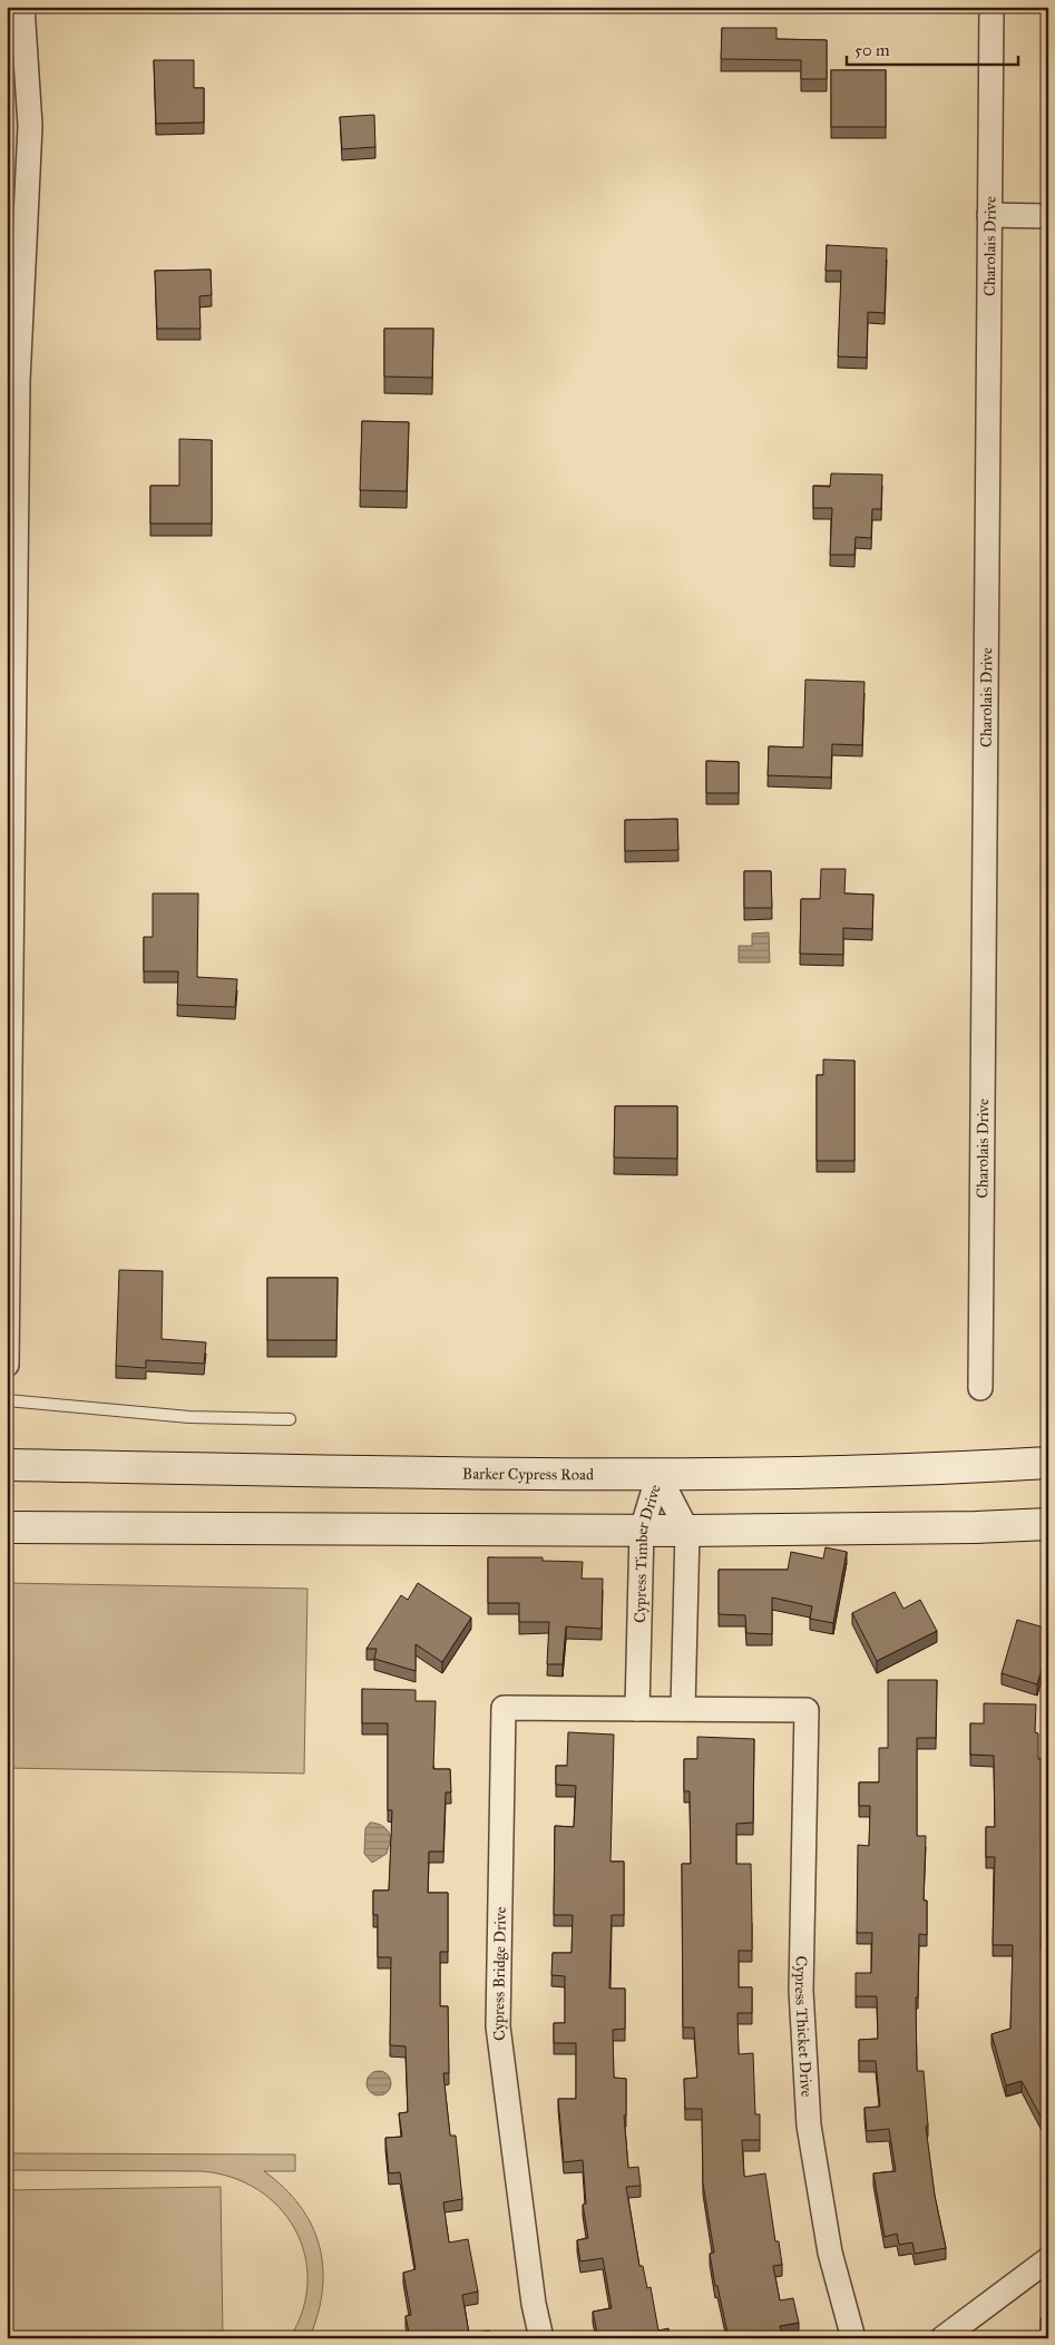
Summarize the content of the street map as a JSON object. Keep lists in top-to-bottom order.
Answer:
{
  "streets": {
    "main road": ["Barker Cypress Road"],
    "street": [
      "Charolais Drive",
      "Cypress Timber Drive",
      "Cypress Bridge Drive",
      "Cypress Thicket Drive"
    ]
  },
  "crossings": [
    ["Barker Cypress Road", "Cypress Timber Drive"],
    ["Cypress Timber Drive", "Cypress Bridge Drive"],
    ["Cypress Timber Drive", "Cypress Thicket Drive"]
  ],
  "scale_bar": "50 m"
}
